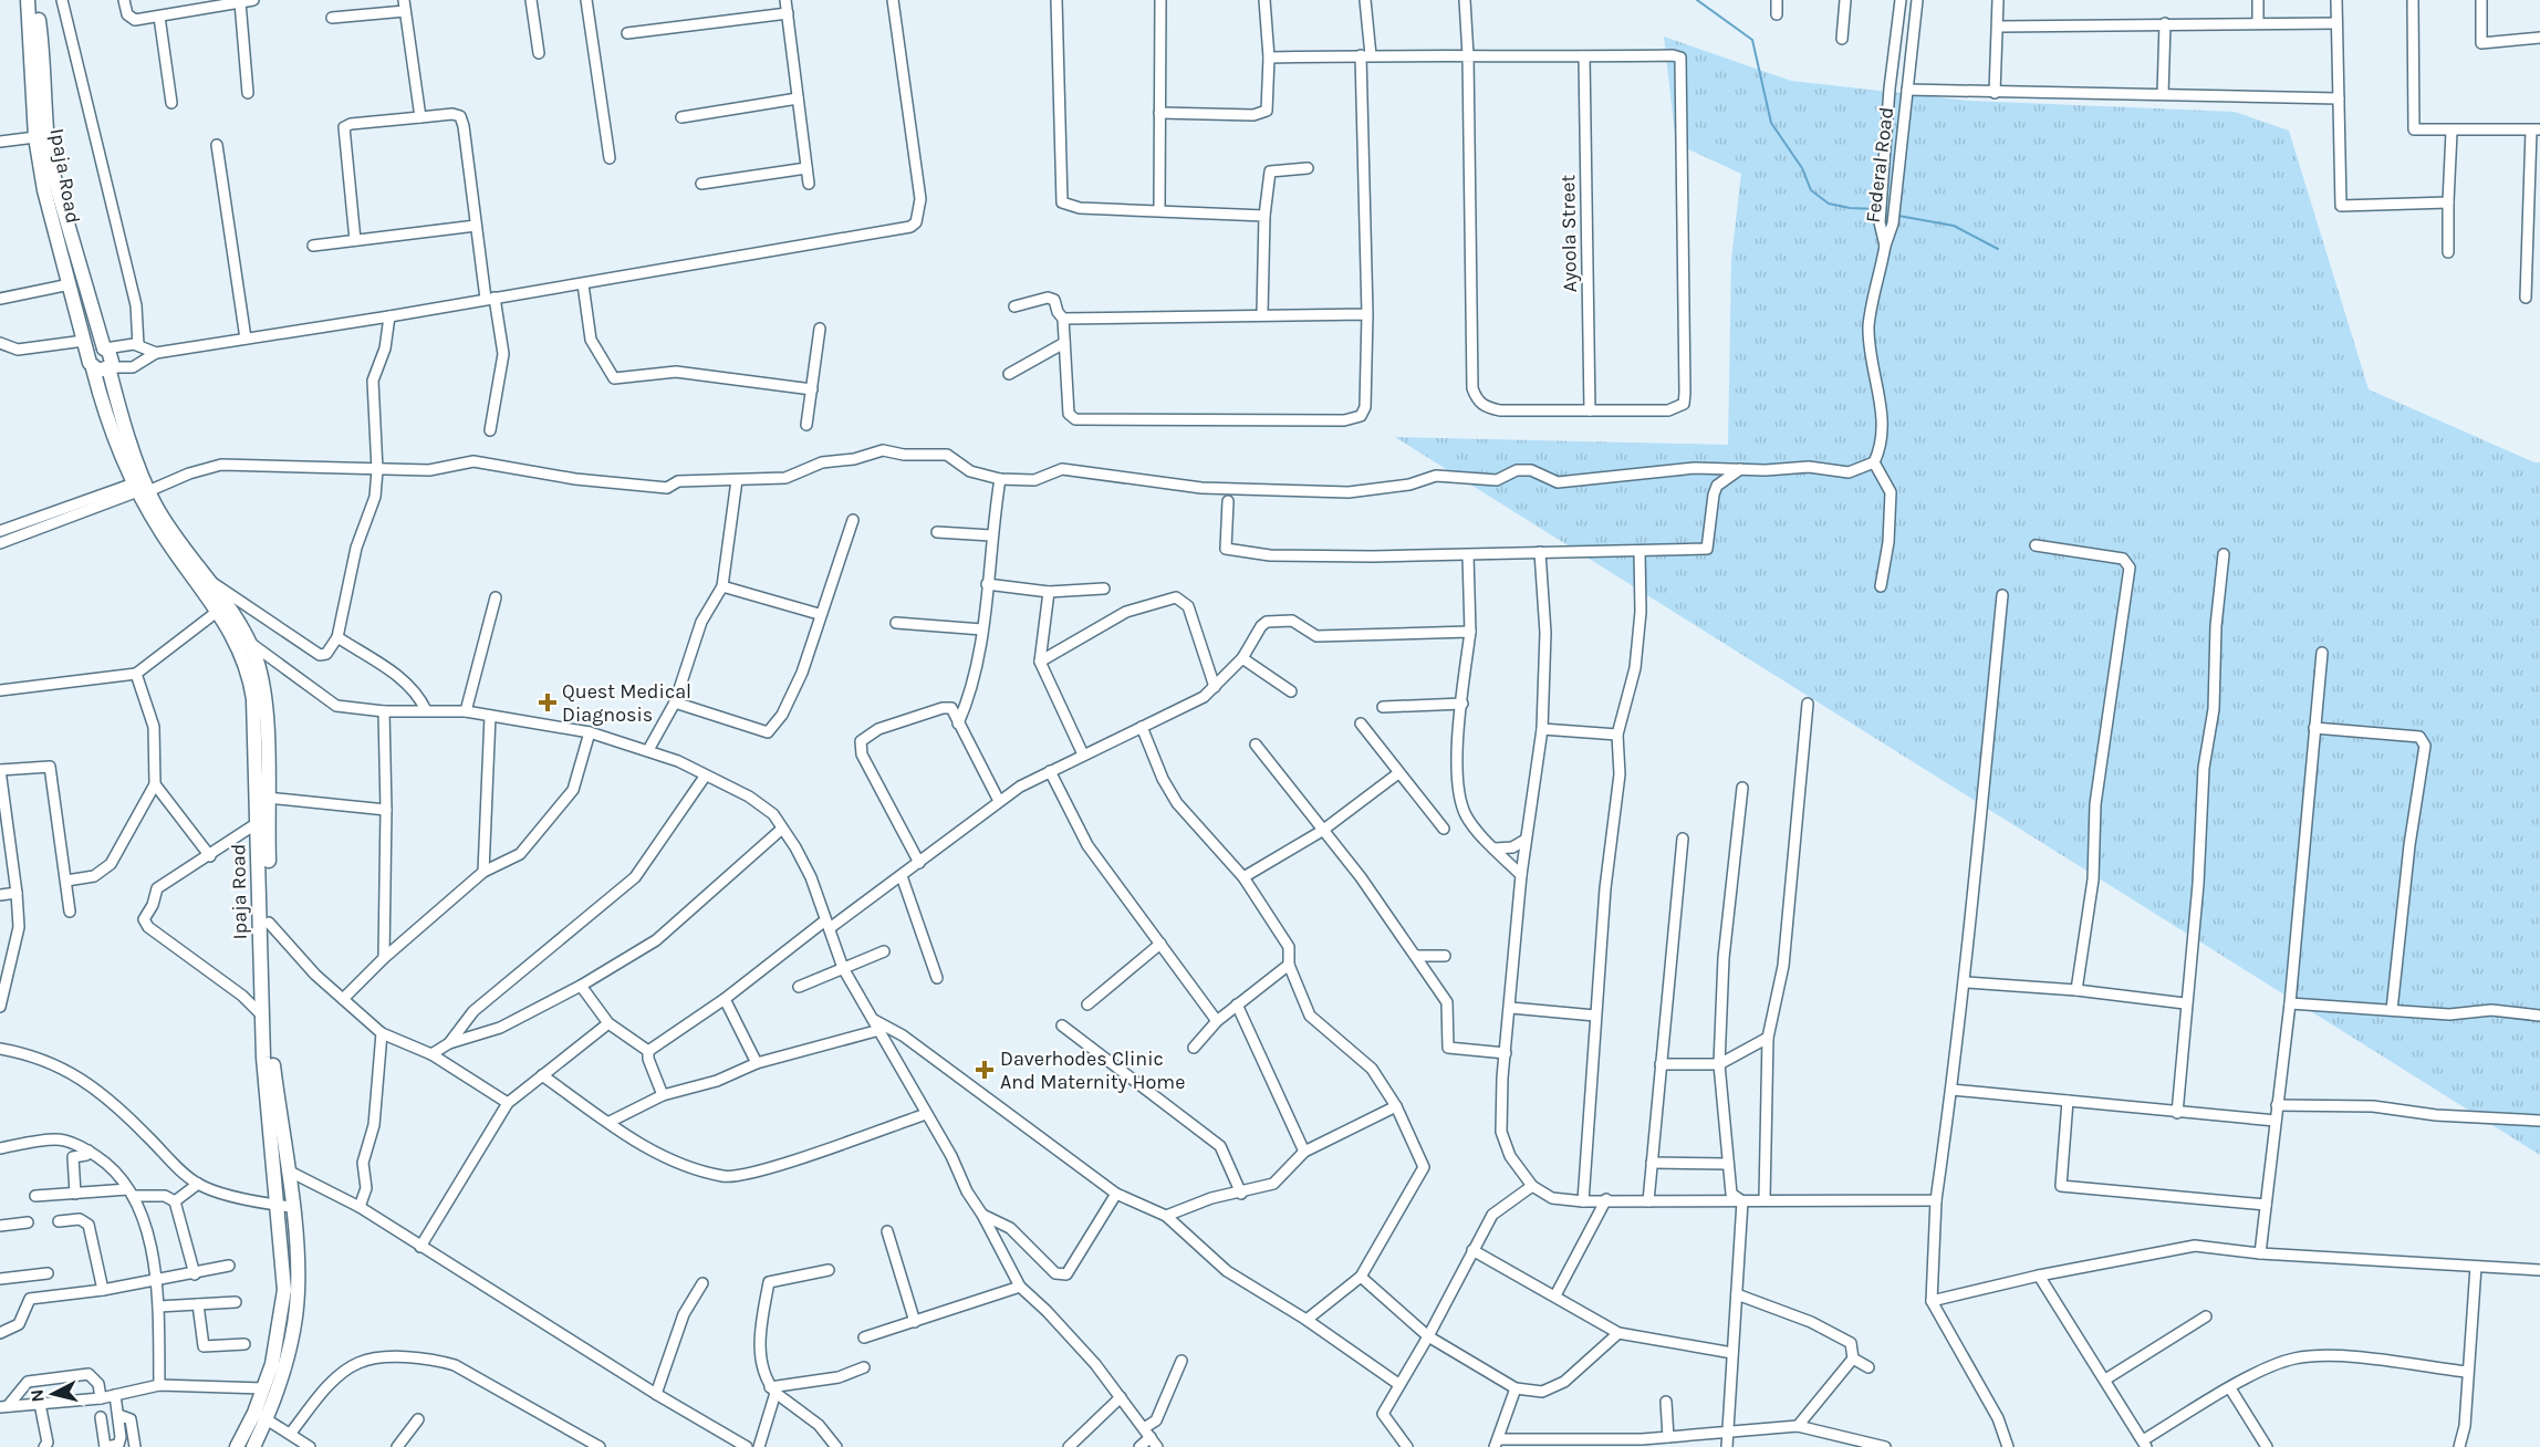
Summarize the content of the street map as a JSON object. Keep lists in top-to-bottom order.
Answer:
{
  "streets": {
    "main road": ["Ipaja Road"],
    "street": ["Federal Road", "Ayoola Street"]
  },
  "places": {
    "health": ["Quest Medical Diagnosis", "Daverhodes Clinic And Maternity Home"]
  },
  "north": "left"
}
